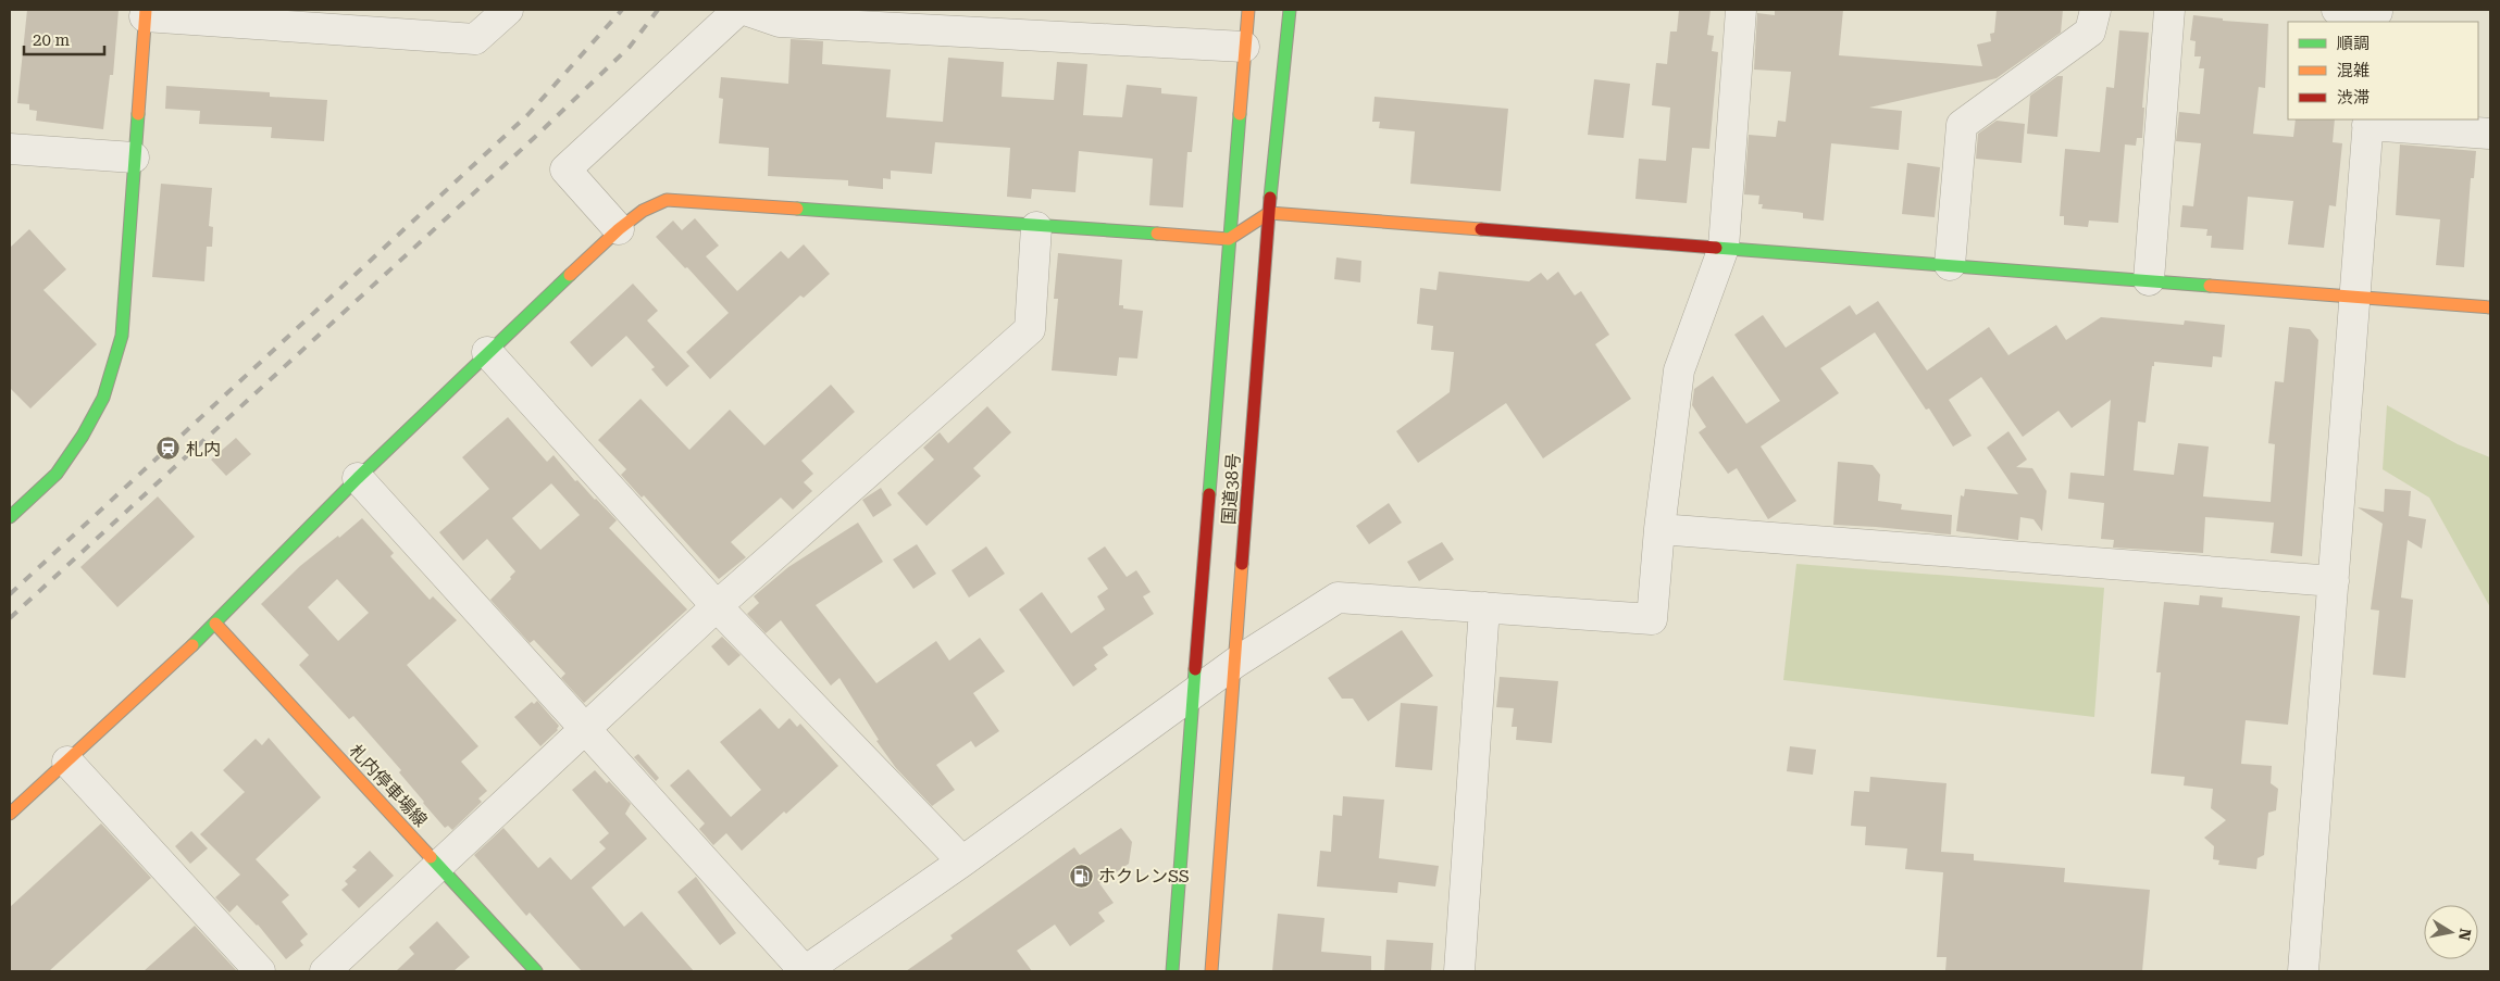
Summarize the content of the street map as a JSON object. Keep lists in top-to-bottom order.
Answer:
{
  "streets": {
    "main road": ["国道38号", "札内停車場線"]
  },
  "places": {
    "station": ["札内"],
    "fuel station": ["ホクレンSS"]
  },
  "legend": ["順調", "混雑", "渋滞"],
  "scale_bar": "20 m",
  "north": "right"
}
